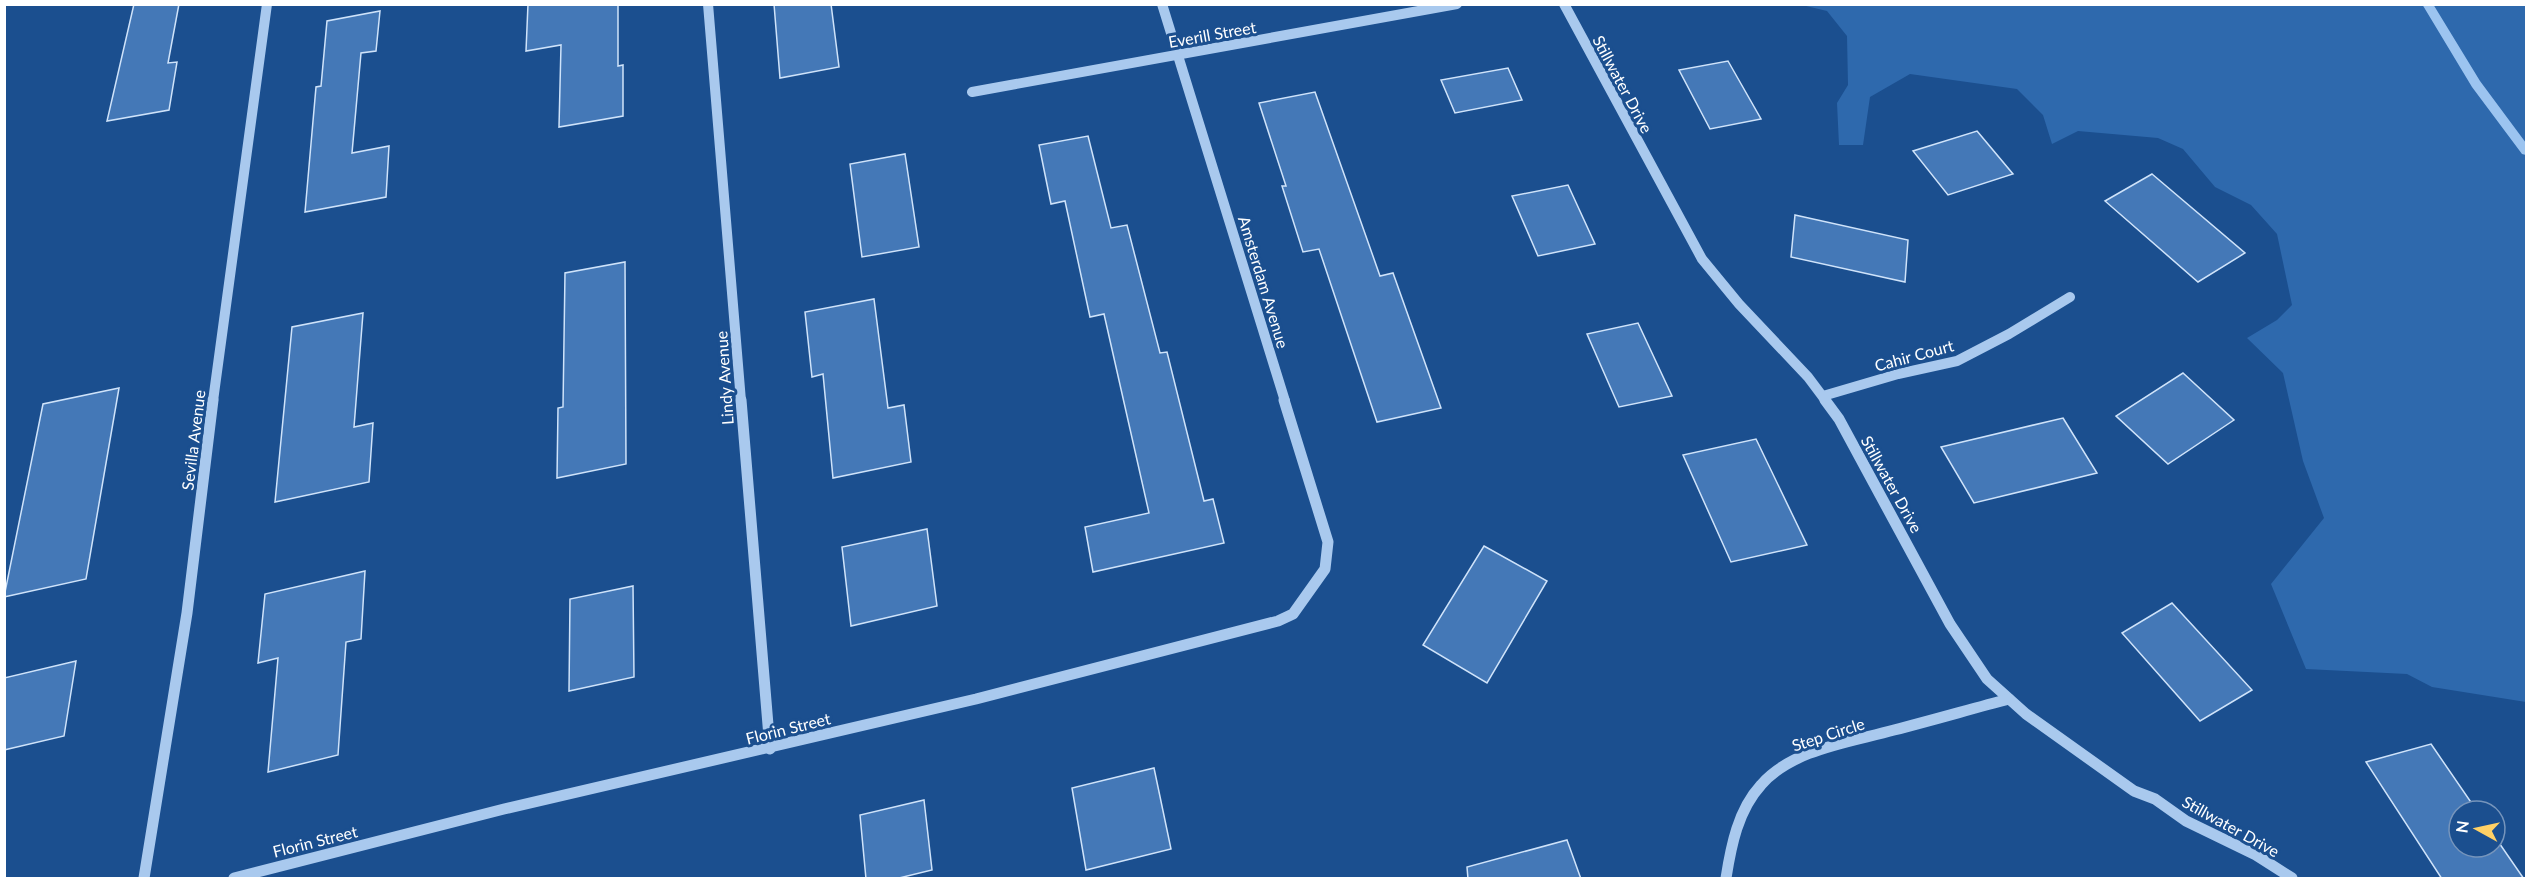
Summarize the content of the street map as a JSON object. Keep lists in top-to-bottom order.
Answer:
{
  "streets": {
    "street": [
      "Everill Street",
      "Stillwater Drive",
      "Amsterdam Avenue",
      "Cahir Court",
      "Lindy Avenue",
      "Sevilla Avenue",
      "Florin Street",
      "Step Circle"
    ]
  },
  "crossings": [
    ["Everill Street", "Amsterdam Avenue"],
    ["Stillwater Drive", "Cahir Court"],
    ["Stillwater Drive", "Step Circle"],
    ["Amsterdam Avenue", "Florin Street"],
    ["Lindy Avenue", "Florin Street"]
  ],
  "north": "left"
}
